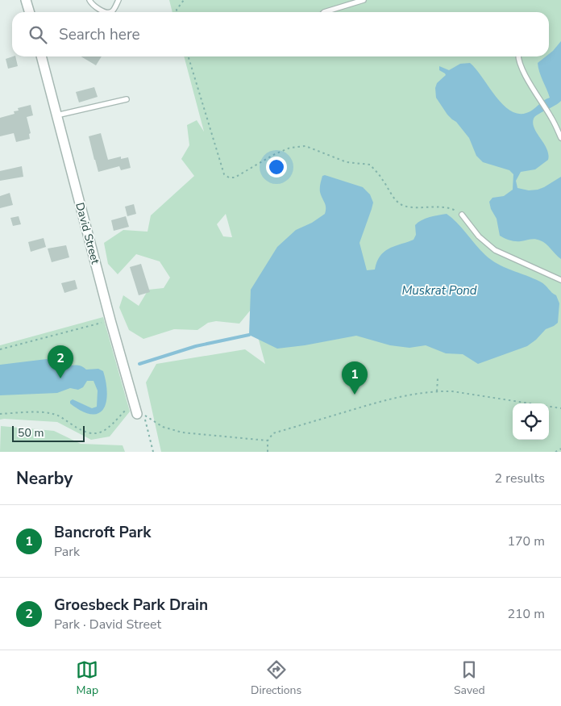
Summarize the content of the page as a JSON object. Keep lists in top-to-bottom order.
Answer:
{
  "streets": {
    "street": ["David Street"]
  },
  "water": ["Muskrat Pond"],
  "scale_bar": "50 m",
  "page": {
    "search": "Search here",
    "pins": ["2", "1"],
    "scale": "50 m",
    "heading": ["Nearby", "2 results"],
    "list": [
      {
        "mark": "1",
        "name": "Bancroft Park",
        "note": "Park",
        "value": "170 m"
      },
      {
        "mark": "2",
        "name": "Groesbeck Park Drain",
        "note": "Park · David Street",
        "value": "210 m"
      }
    ],
    "nav": ["Map", "Directions", "Saved"]
  }
}
